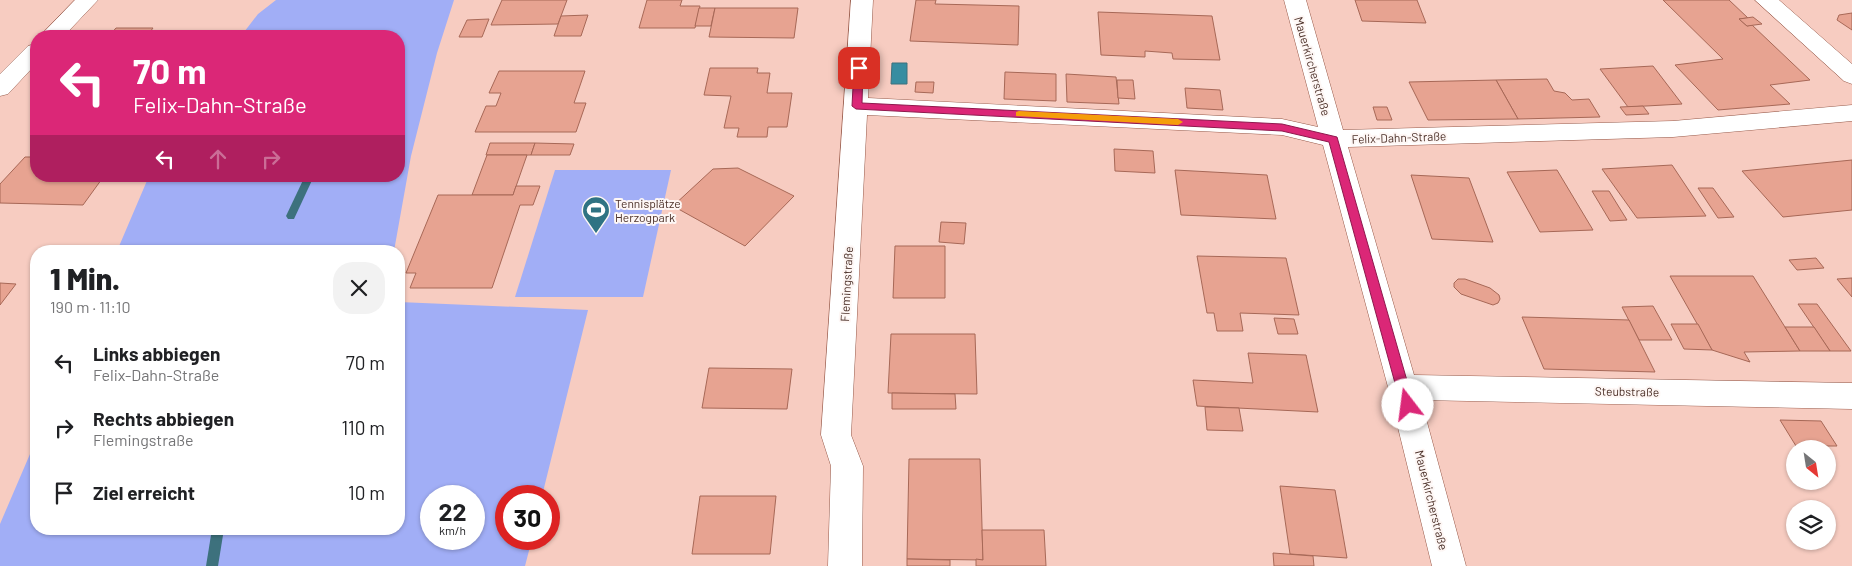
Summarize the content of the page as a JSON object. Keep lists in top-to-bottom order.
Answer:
{
  "streets": {
    "street": [
      "Mauerkircherstraße",
      "Felix-Dahn-Straße",
      "Flemingstraße",
      "Steubstraße"
    ]
  },
  "crossings": [
    ["Mauerkircherstraße", "Felix-Dahn-Straße"],
    ["Mauerkircherstraße", "Steubstraße"],
    ["Felix-Dahn-Straße", "Flemingstraße"]
  ],
  "places": {
    "sports": ["Tennisplätze Herzogpark"]
  },
  "north": "bottom right",
  "page": {
    "turn": ["70 m", "Felix-Dahn-Straße"],
    "heading": ["1 Min.", "190 m · 11:10"],
    "list": [
      {
        "name": "Links abbiegen",
        "note": "Felix-Dahn-Straße",
        "value": "70 m"
      },
      {
        "name": "Rechts abbiegen",
        "note": "Flemingstraße",
        "value": "110 m"
      },
      {
        "name": "Ziel erreicht",
        "value": "10 m"
      }
    ],
    "speed": "22 km/h",
    "limit": "30"
  }
}
